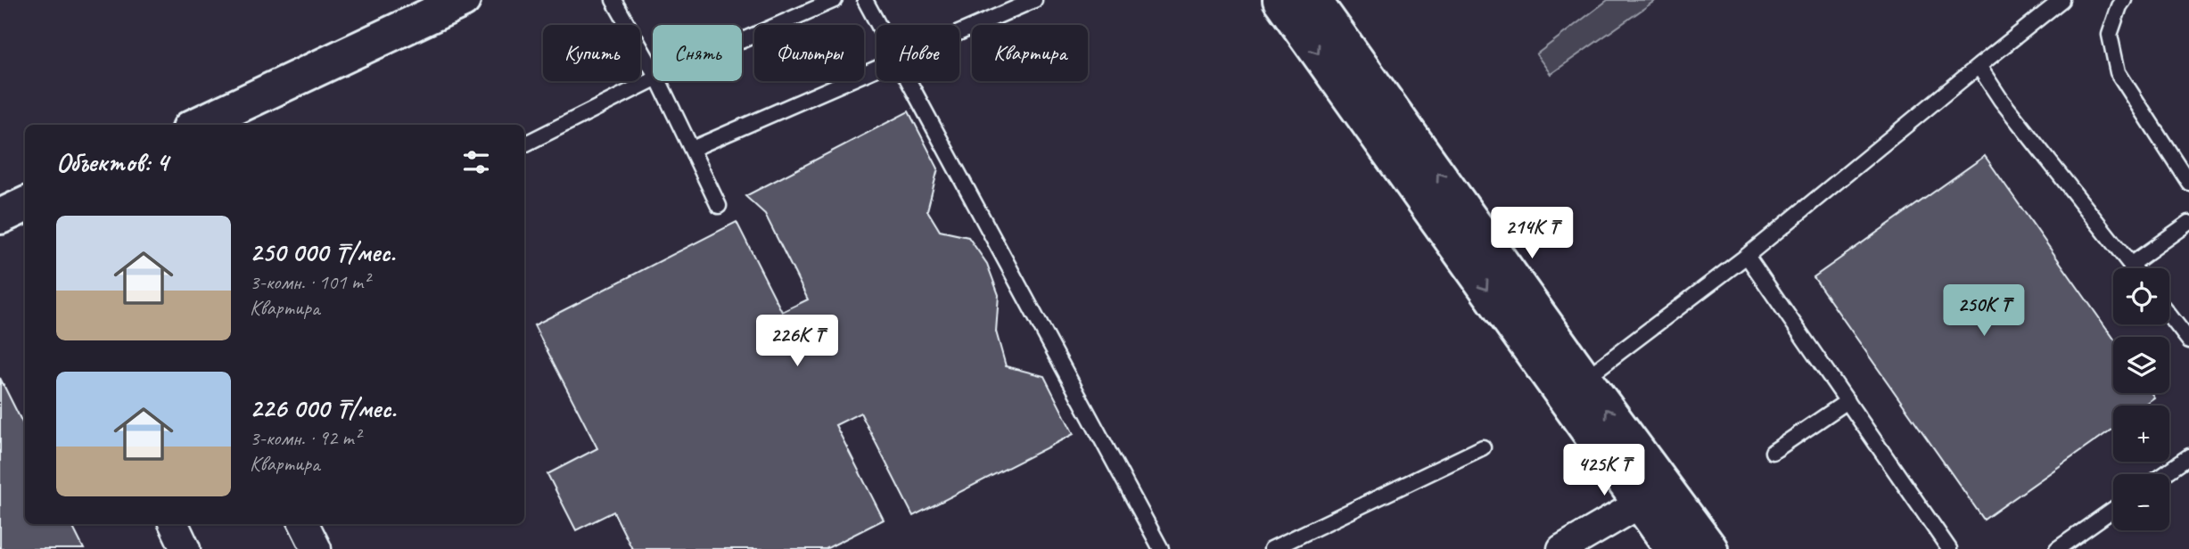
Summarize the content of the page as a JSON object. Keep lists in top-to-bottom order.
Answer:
{
  "page": {
    "chip": [
      "Купить",
      "Снять",
      "Фильтры",
      "Новое",
      "Квартира"
    ],
    "heading": "Объектов: 4",
    "list": [
      {
        "name": "250 000 ₸/мес.",
        "note": "3-комн. · 101 m² · Квартира"
      },
      {
        "name": "226 000 ₸/мес.",
        "note": "3-комн. · 92 m² · Квартира"
      }
    ],
    "price": [
      "214K ₸",
      "250K ₸",
      "226K ₸",
      "425K ₸"
    ],
    "map_buttons": ["+", "−"]
  }
}
